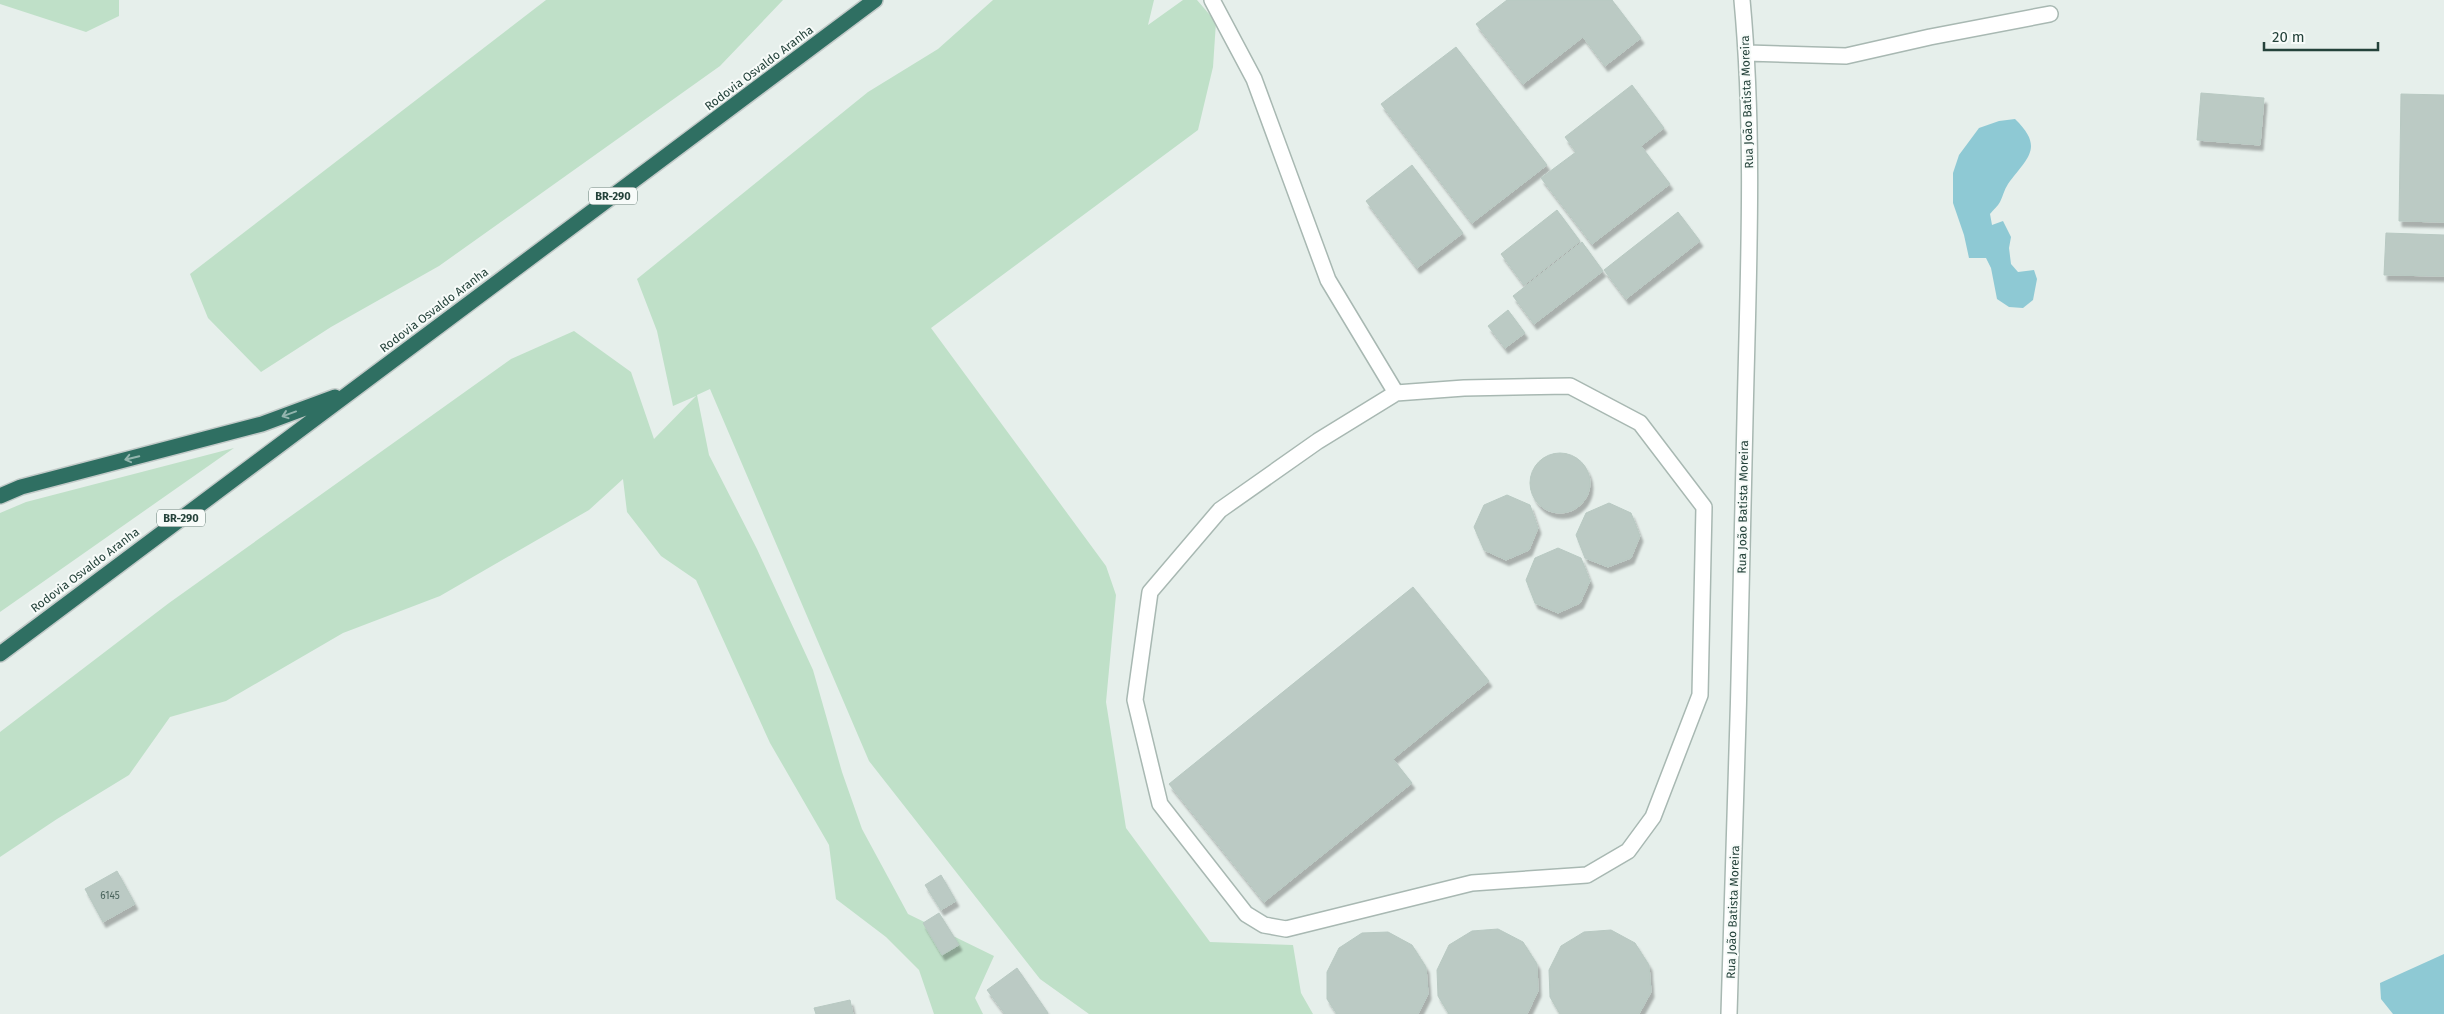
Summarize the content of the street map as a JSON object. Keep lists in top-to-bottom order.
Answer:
{
  "streets": {
    "highway": ["Rodovia Osvaldo Aranha", "BR-290"],
    "street": ["Rua João Batista Moreira"]
  },
  "house_numbers": ["6145"],
  "scale_bar": "20 m"
}
